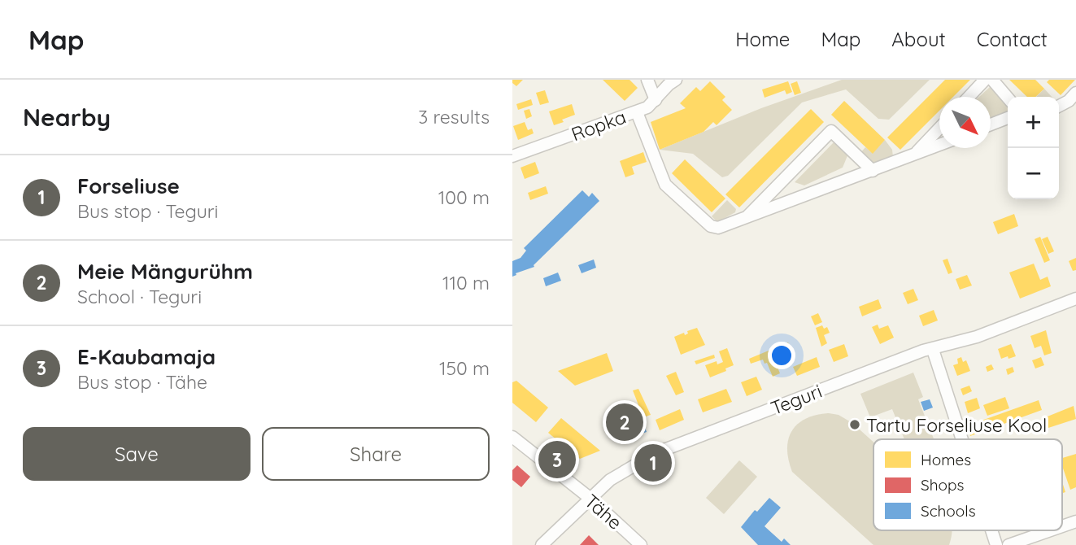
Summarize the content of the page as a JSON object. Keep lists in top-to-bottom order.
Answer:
{
  "streets": {
    "street": ["Ropka", "Teguri", "Tähe"]
  },
  "crossings": [
    ["Teguri", "Tähe"]
  ],
  "places": ["Tartu Forseliuse Kool"],
  "legend": ["Homes", "Shops", "Schools"],
  "north": "bottom right",
  "page": {
    "header": "Map",
    "nav": [
      "Home",
      "Map",
      "About",
      "Contact"
    ],
    "heading": ["Nearby", "3 results"],
    "map_buttons": ["+", "−"],
    "list": [
      {
        "mark": "1",
        "name": "Forseliuse",
        "note": "Bus stop · Teguri",
        "value": "100 m"
      },
      {
        "mark": "2",
        "name": "Meie Mängurühm",
        "note": "School · Teguri",
        "value": "110 m"
      },
      {
        "mark": "3",
        "name": "E-Kaubamaja",
        "note": "Bus stop · Tähe",
        "value": "150 m"
      }
    ],
    "pins": ["2", "3", "1"],
    "buttons": ["Save", "Share"]
  }
}
